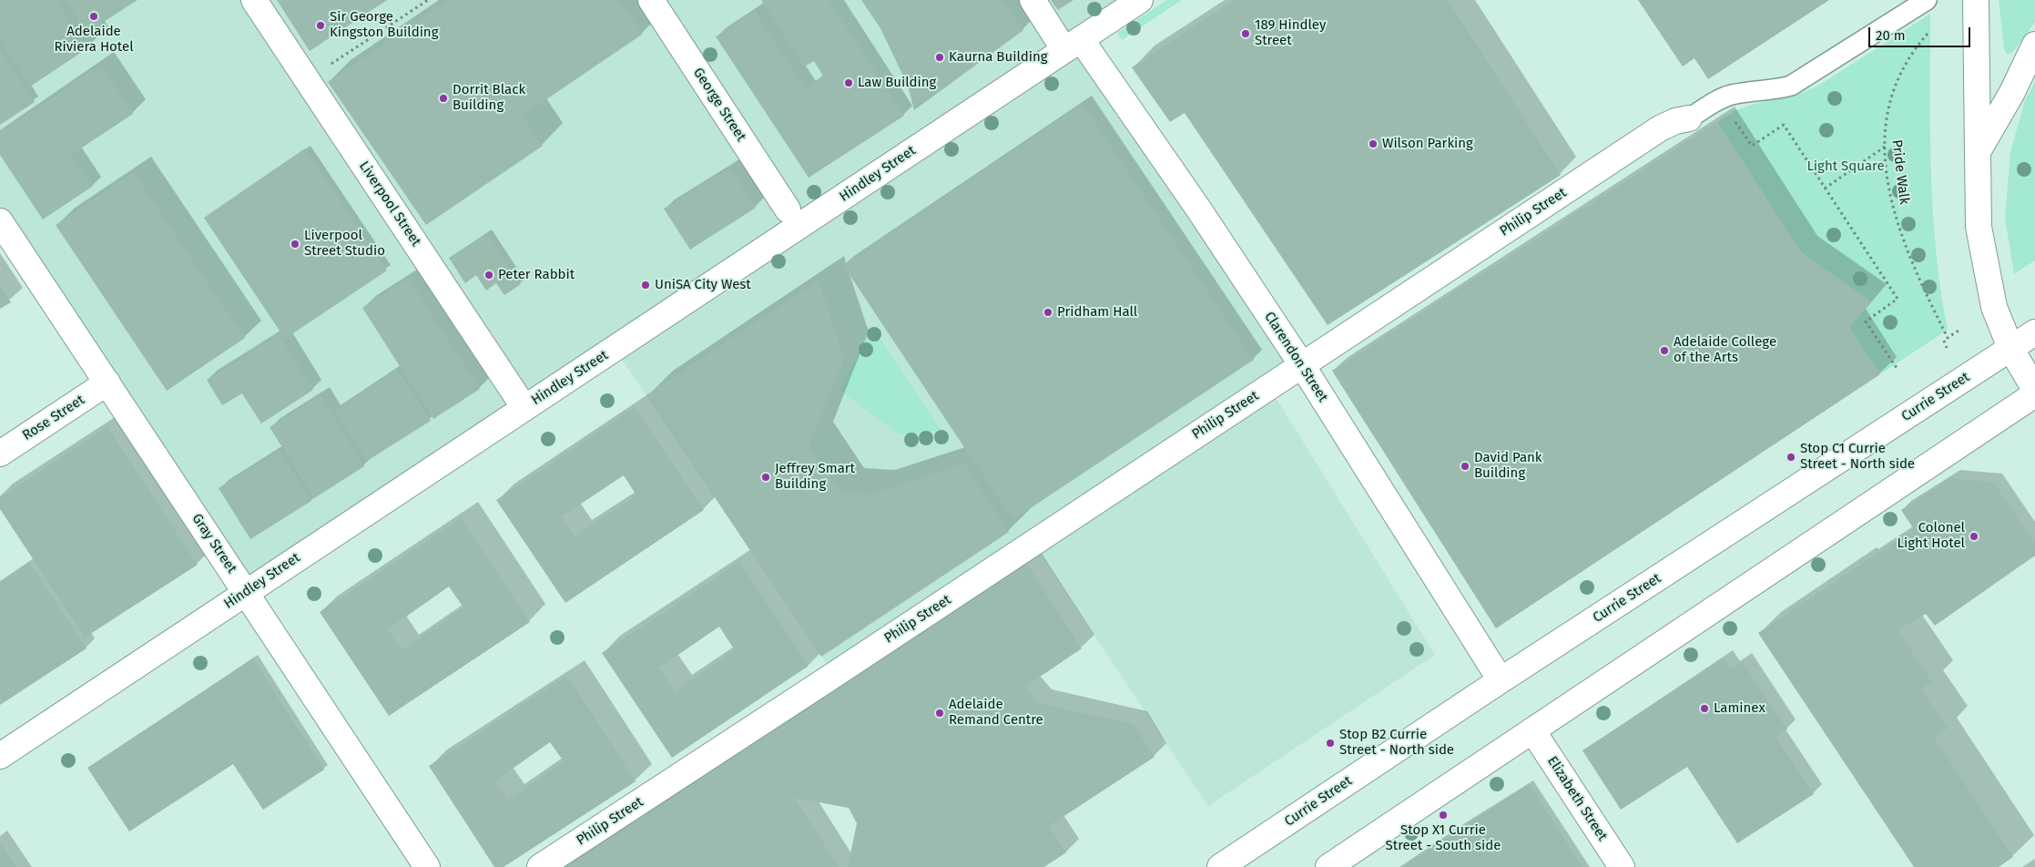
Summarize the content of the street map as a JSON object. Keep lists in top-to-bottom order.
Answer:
{
  "streets": {
    "street": [
      "George Street",
      "Hindley Street",
      "Liverpool Street",
      "Philip Street",
      "Clarendon Street",
      "Currie Street",
      "Rose Street",
      "Gray Street",
      "Elizabeth Street"
    ],
    "path": ["Pride Walk"]
  },
  "crossings": [
    ["Hindley Street", "Liverpool Street"],
    ["Hindley Street", "Clarendon Street"],
    ["Hindley Street", "Gray Street"],
    ["Philip Street", "Clarendon Street"],
    ["Clarendon Street", "Currie Street"],
    ["Rose Street", "Gray Street"]
  ],
  "parks": ["Light Square"],
  "places": [
    "Adelaide Riviera Hotel",
    "Sir George Kingston Building",
    "189 Hindley Street",
    "Kaurna Building",
    "Law Building",
    "Dorrit Black Building",
    "Wilson Parking",
    "Liverpool Street Studio",
    "Peter Rabbit",
    "UniSA City West",
    "Pridham Hall",
    "Adelaide College of the Arts",
    "Stop C1 Currie Street - North side",
    "David Pank Building",
    "Jeffrey Smart Building",
    "Colonel Light Hotel",
    "Laminex",
    "Adelaide Remand Centre",
    "Stop B2 Currie Street - North side",
    "Stop X1 Currie Street - South side"
  ],
  "scale_bar": "20 m"
}
